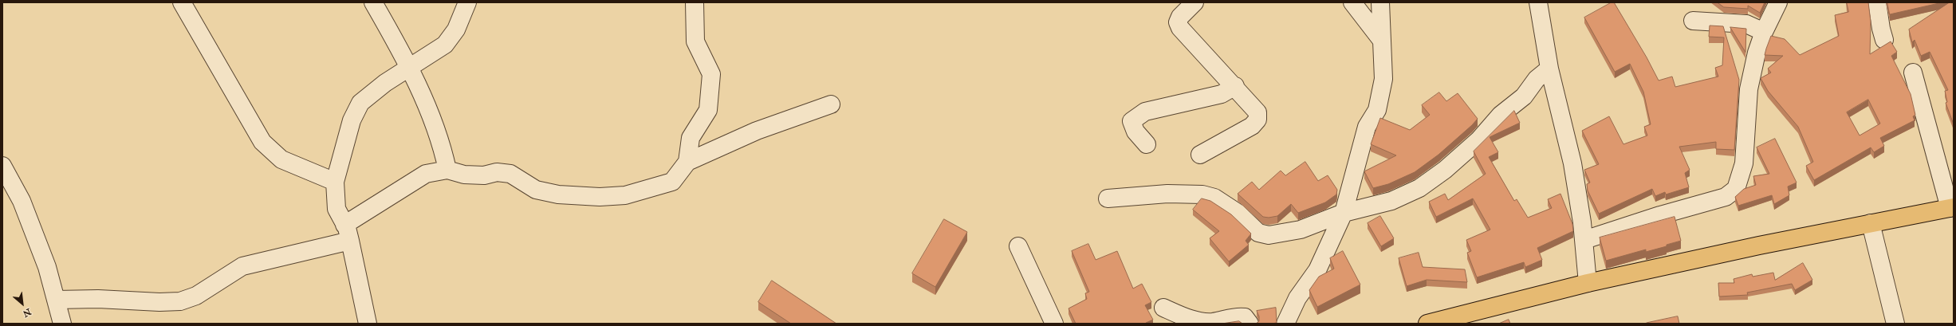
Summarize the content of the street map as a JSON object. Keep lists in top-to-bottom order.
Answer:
{
  "north": "bottom right"
}
